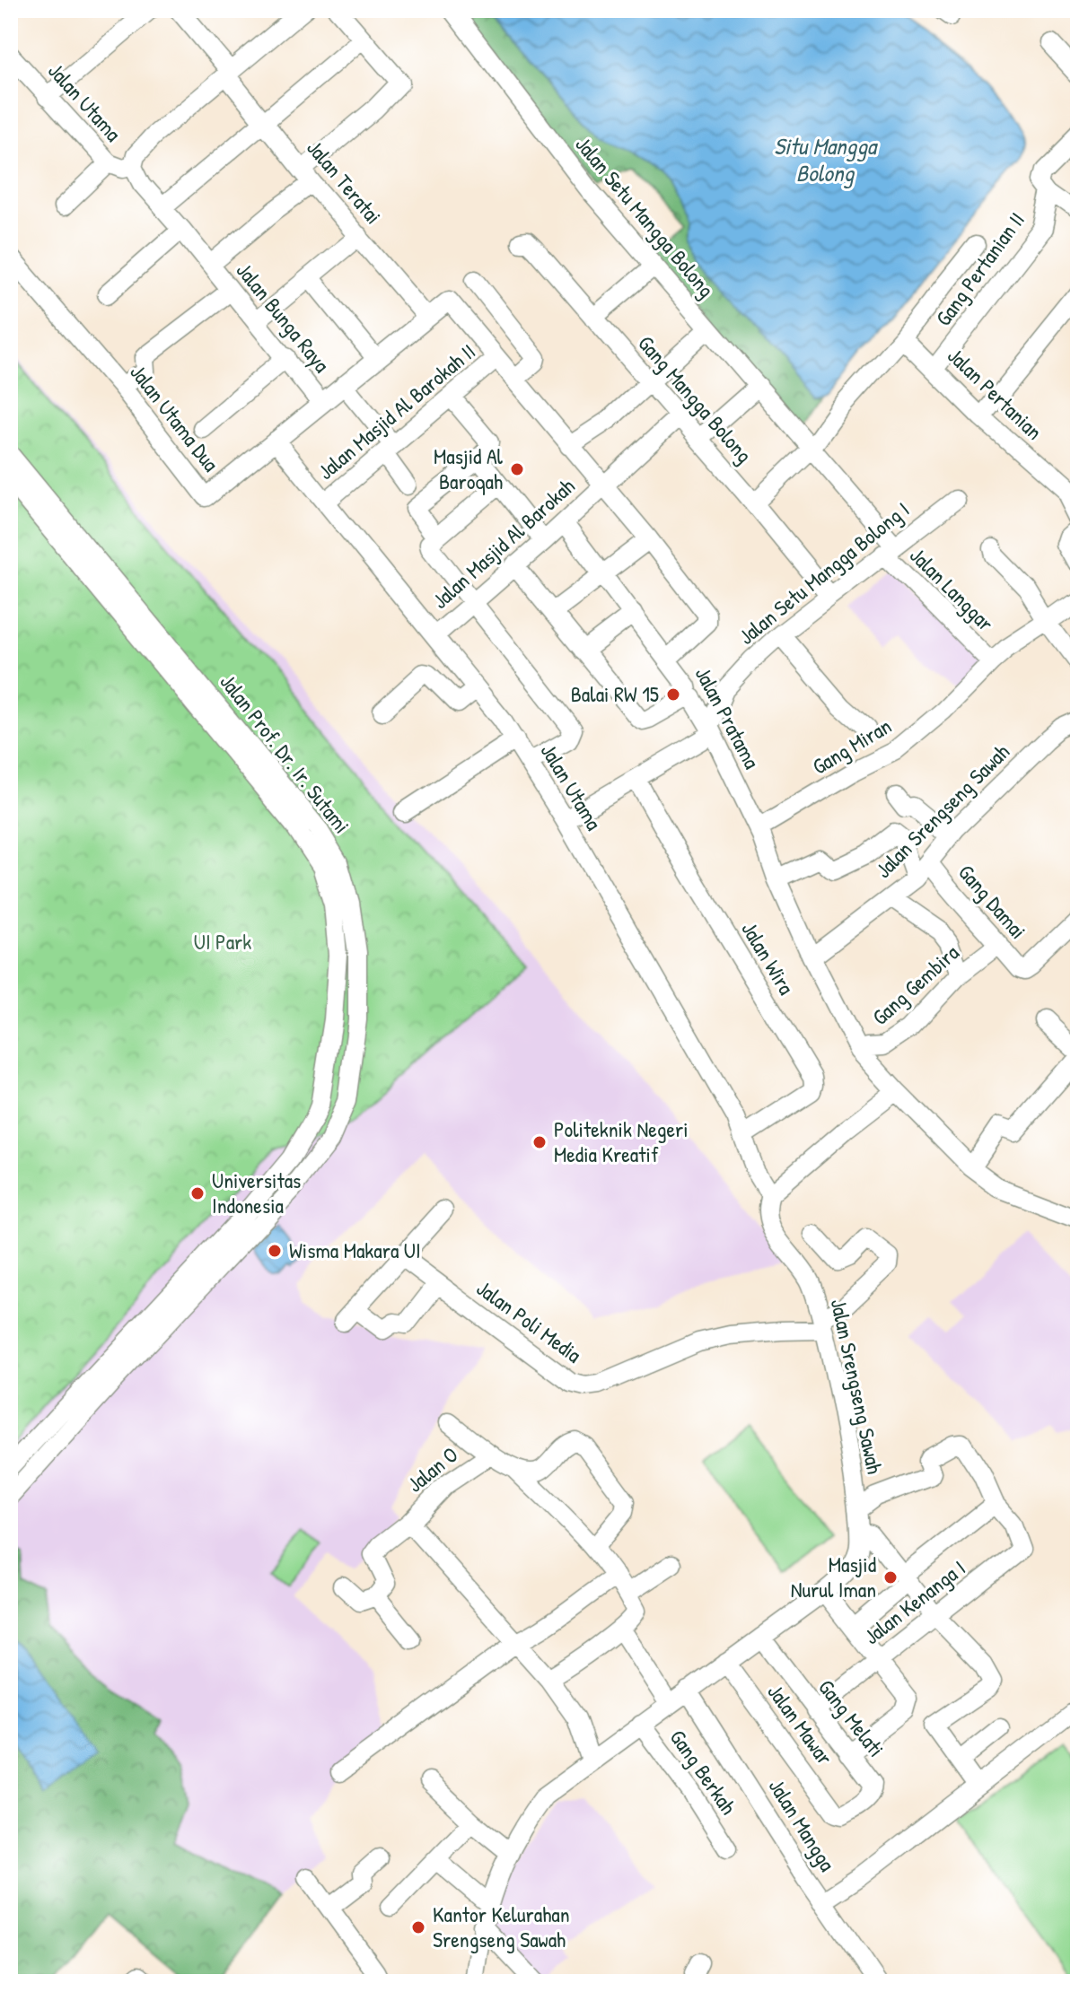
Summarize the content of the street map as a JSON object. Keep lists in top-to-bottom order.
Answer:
{
  "streets": {
    "street": [
      "Jalan Utama",
      "Jalan Teratai",
      "Jalan Setu Mangga Bolong",
      "Gang Pertanian II",
      "Jalan Bunga Raya",
      "Jalan Pertanian",
      "Gang Mangga Bolong",
      "Jalan Masjid Al Barokah II",
      "Jalan Utama Dua",
      "Jalan Masjid Al Barokah",
      "Jalan Setu Mangga Bolong I",
      "Jalan Langgar",
      "Jalan Pratama",
      "Gang Miran",
      "Jalan Prof. Dr. Ir. Sutami",
      "Jalan Srengseng Sawah",
      "Gang Damai",
      "Jalan Wira",
      "Gang Gembira",
      "Jalan Poli Media",
      "Jalan O",
      "Jalan Kenanga I",
      "Gang Melati",
      "Jalan Mawar",
      "Gang Berkah",
      "Jalan Mangga"
    ]
  },
  "crossings": [
    ["Jalan Utama", "Jalan Bunga Raya"],
    ["Jalan Utama", "Jalan Masjid Al Barokah II"],
    ["Jalan Utama", "Jalan Utama Dua"],
    ["Jalan Utama", "Jalan Masjid Al Barokah"],
    ["Jalan Utama", "Jalan Srengseng Sawah"],
    ["Jalan Utama", "Jalan Wira"],
    ["Jalan Teratai", "Jalan Bunga Raya"],
    ["Jalan Setu Mangga Bolong", "Jalan Setu Mangga Bolong I"],
    ["Jalan Setu Mangga Bolong", "Jalan Langgar"],
    ["Gang Pertanian II", "Jalan Pertanian"],
    ["Jalan Bunga Raya", "Jalan Masjid Al Barokah II"],
    ["Jalan Bunga Raya", "Jalan Utama Dua"],
    ["Gang Mangga Bolong", "Jalan Masjid Al Barokah"],
    ["Gang Mangga Bolong", "Jalan Setu Mangga Bolong I"],
    ["Jalan Masjid Al Barokah", "Jalan Pratama"],
    ["Jalan Setu Mangga Bolong I", "Jalan Langgar"],
    ["Jalan Setu Mangga Bolong I", "Jalan Pratama"],
    ["Jalan Langgar", "Gang Miran"],
    ["Jalan Pratama", "Gang Miran"],
    ["Jalan Pratama", "Jalan Srengseng Sawah"],
    ["Jalan Srengseng Sawah", "Gang Damai"],
    ["Jalan Srengseng Sawah", "Jalan Poli Media"],
    ["Jalan Srengseng Sawah", "Jalan O"],
    ["Jalan Srengseng Sawah", "Gang Melati"],
    ["Jalan Srengseng Sawah", "Jalan Mawar"],
    ["Jalan Srengseng Sawah", "Gang Berkah"],
    ["Jalan Srengseng Sawah", "Jalan Mangga"],
    ["Gang Damai", "Gang Gembira"],
    ["Jalan Kenanga I", "Gang Melati"],
    ["Gang Melati", "Jalan Mawar"]
  ],
  "water": ["Situ Mangga Bolong"],
  "parks": ["UI Park"],
  "places": [
    "Masjid Al Baroqah",
    "Balai RW 15",
    "Politeknik Negeri Media Kreatif",
    "Universitas Indonesia",
    "Wisma Makara UI",
    "Masjid Nurul Iman",
    "Kantor Kelurahan Srengseng Sawah"
  ]
}
